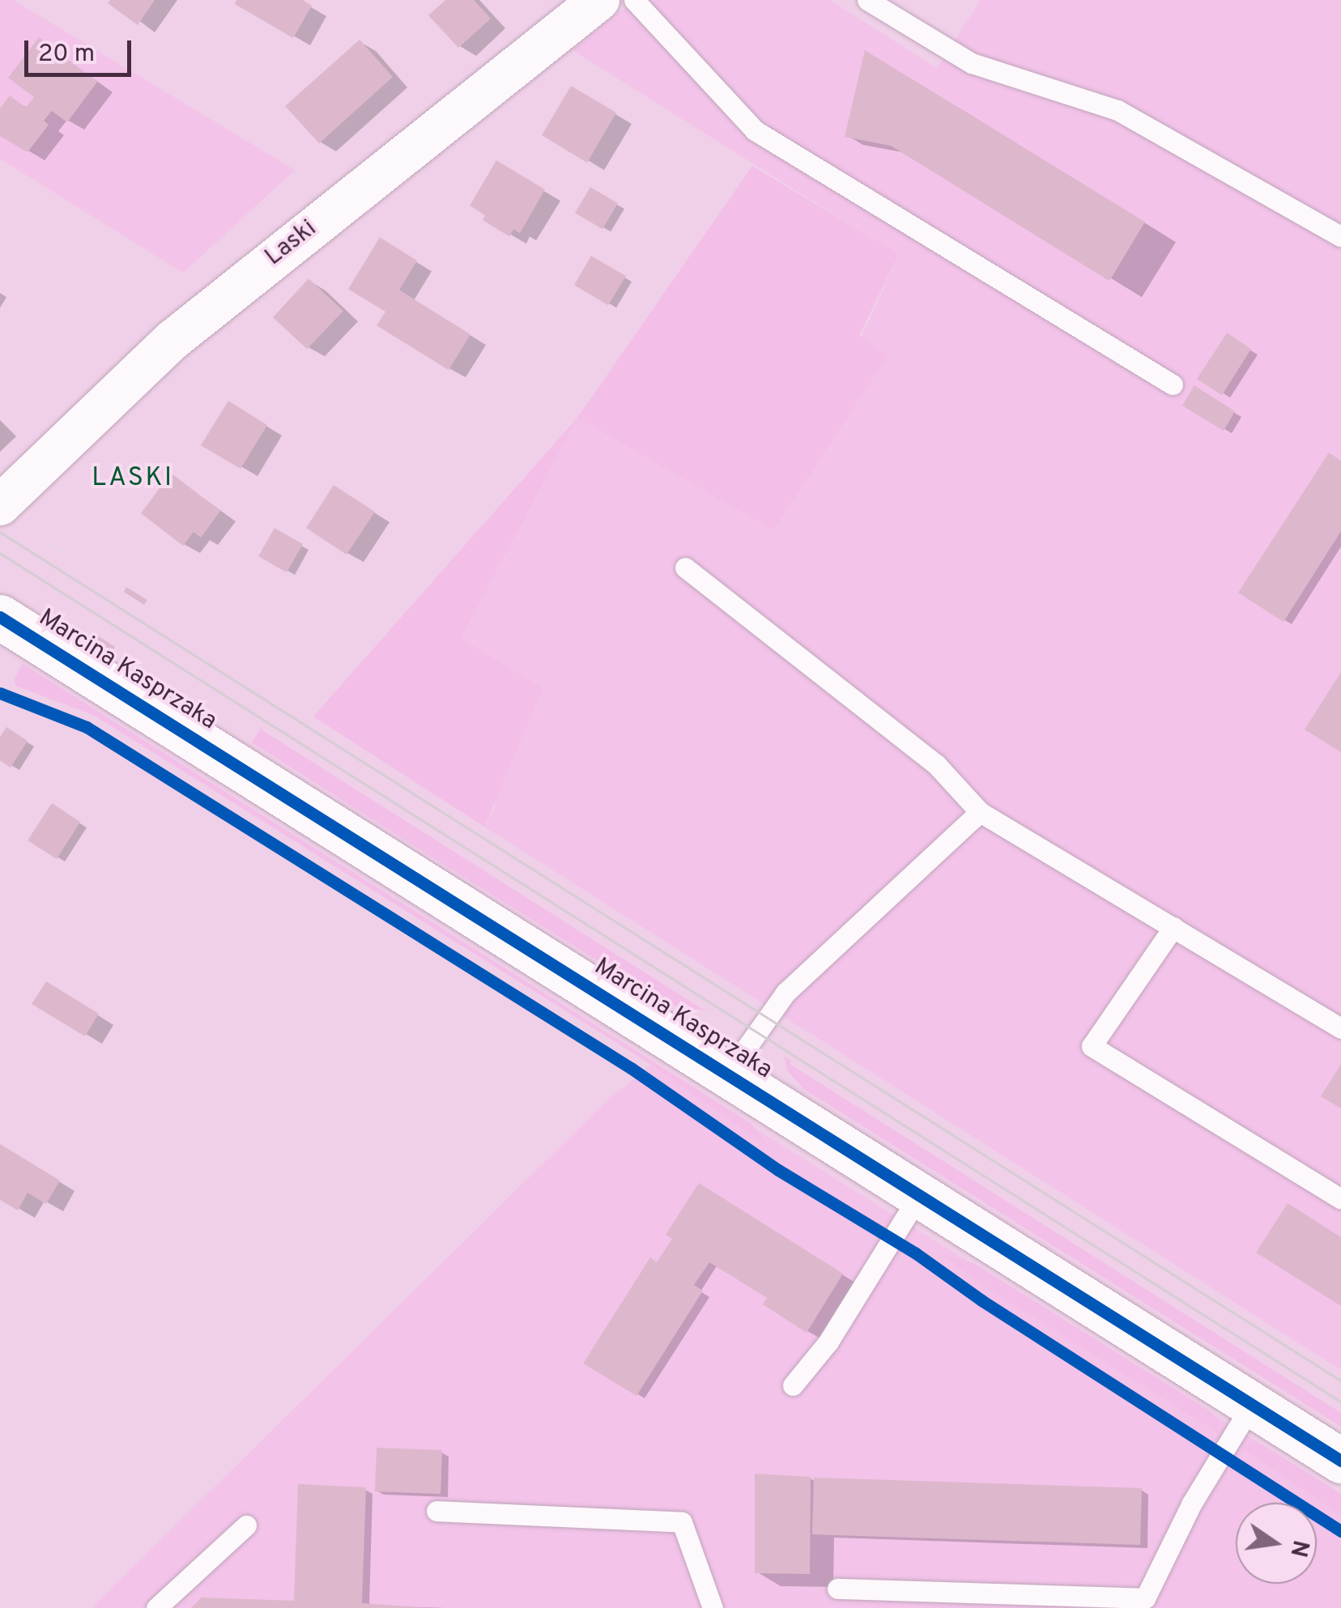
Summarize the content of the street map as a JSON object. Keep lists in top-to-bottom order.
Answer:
{
  "streets": {
    "street": ["Laski", "Marcina Kasprzaka"]
  },
  "districts": ["LASKI"],
  "scale_bar": "20 m",
  "north": "right"
}
